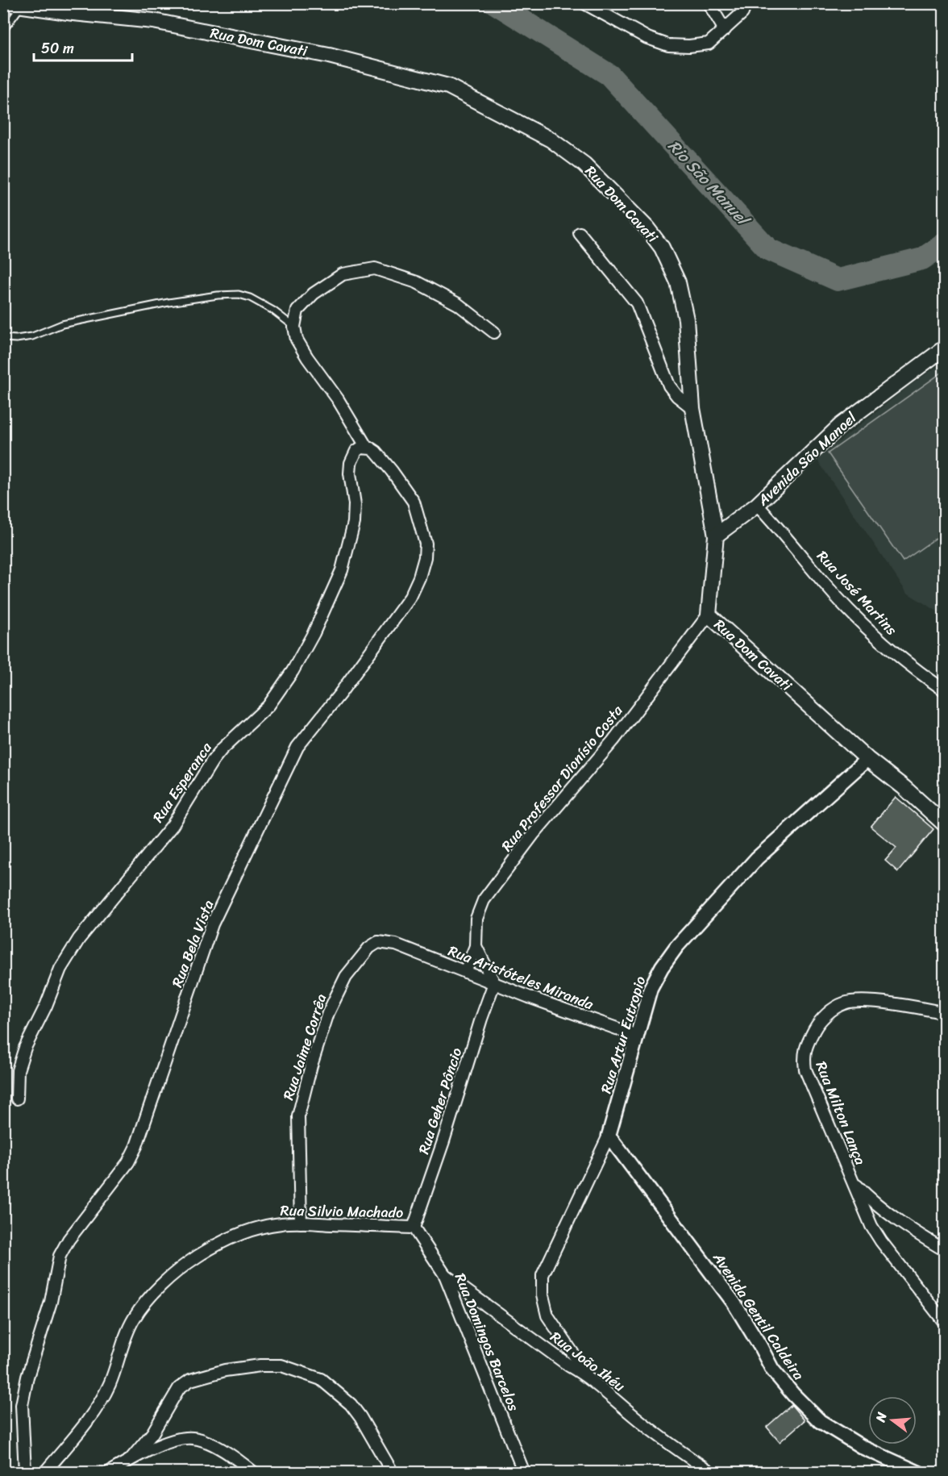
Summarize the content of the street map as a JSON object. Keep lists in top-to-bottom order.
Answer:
{
  "streets": {
    "main road": ["Rua Dom Cavati", "Avenida São Manoel"],
    "street": [
      "Rua José Martins",
      "Rua Professor Dionísio Costa",
      "Rua Esperanca",
      "Rua Bela Vista",
      "Rua Aristóteles Miranda",
      "Rua Artur Eutropio",
      "Rua Jaime Corrêa",
      "Rua Geher Pôncio",
      "Rua Milton Lança",
      "Rua Silvio Machado",
      "Avenida Gentil Caldeira",
      "Rua Domingos Barcelos",
      "Rua João Ihéu"
    ]
  },
  "crossings": [
    ["Rua Dom Cavati", "Avenida São Manoel"],
    ["Rua Dom Cavati", "Rua Professor Dionísio Costa"],
    ["Rua Dom Cavati", "Rua Artur Eutropio"],
    ["Avenida São Manoel", "Rua José Martins"],
    ["Rua Professor Dionísio Costa", "Rua Aristóteles Miranda"],
    ["Rua Esperanca", "Rua Bela Vista"],
    ["Rua Aristóteles Miranda", "Rua Artur Eutropio"],
    ["Rua Aristóteles Miranda", "Rua Jaime Corrêa"],
    ["Rua Aristóteles Miranda", "Rua Geher Pôncio"],
    ["Rua Artur Eutropio", "Avenida Gentil Caldeira"],
    ["Rua Artur Eutropio", "Rua João Ihéu"],
    ["Rua Jaime Corrêa", "Rua Silvio Machado"],
    ["Rua Geher Pôncio", "Rua Silvio Machado"],
    ["Rua Geher Pôncio", "Rua Domingos Barcelos"],
    ["Rua Silvio Machado", "Rua Domingos Barcelos"],
    ["Rua Domingos Barcelos", "Rua João Ihéu"]
  ],
  "water": ["Rio São Manuel"],
  "scale_bar": "50 m",
  "north": "left"
}
